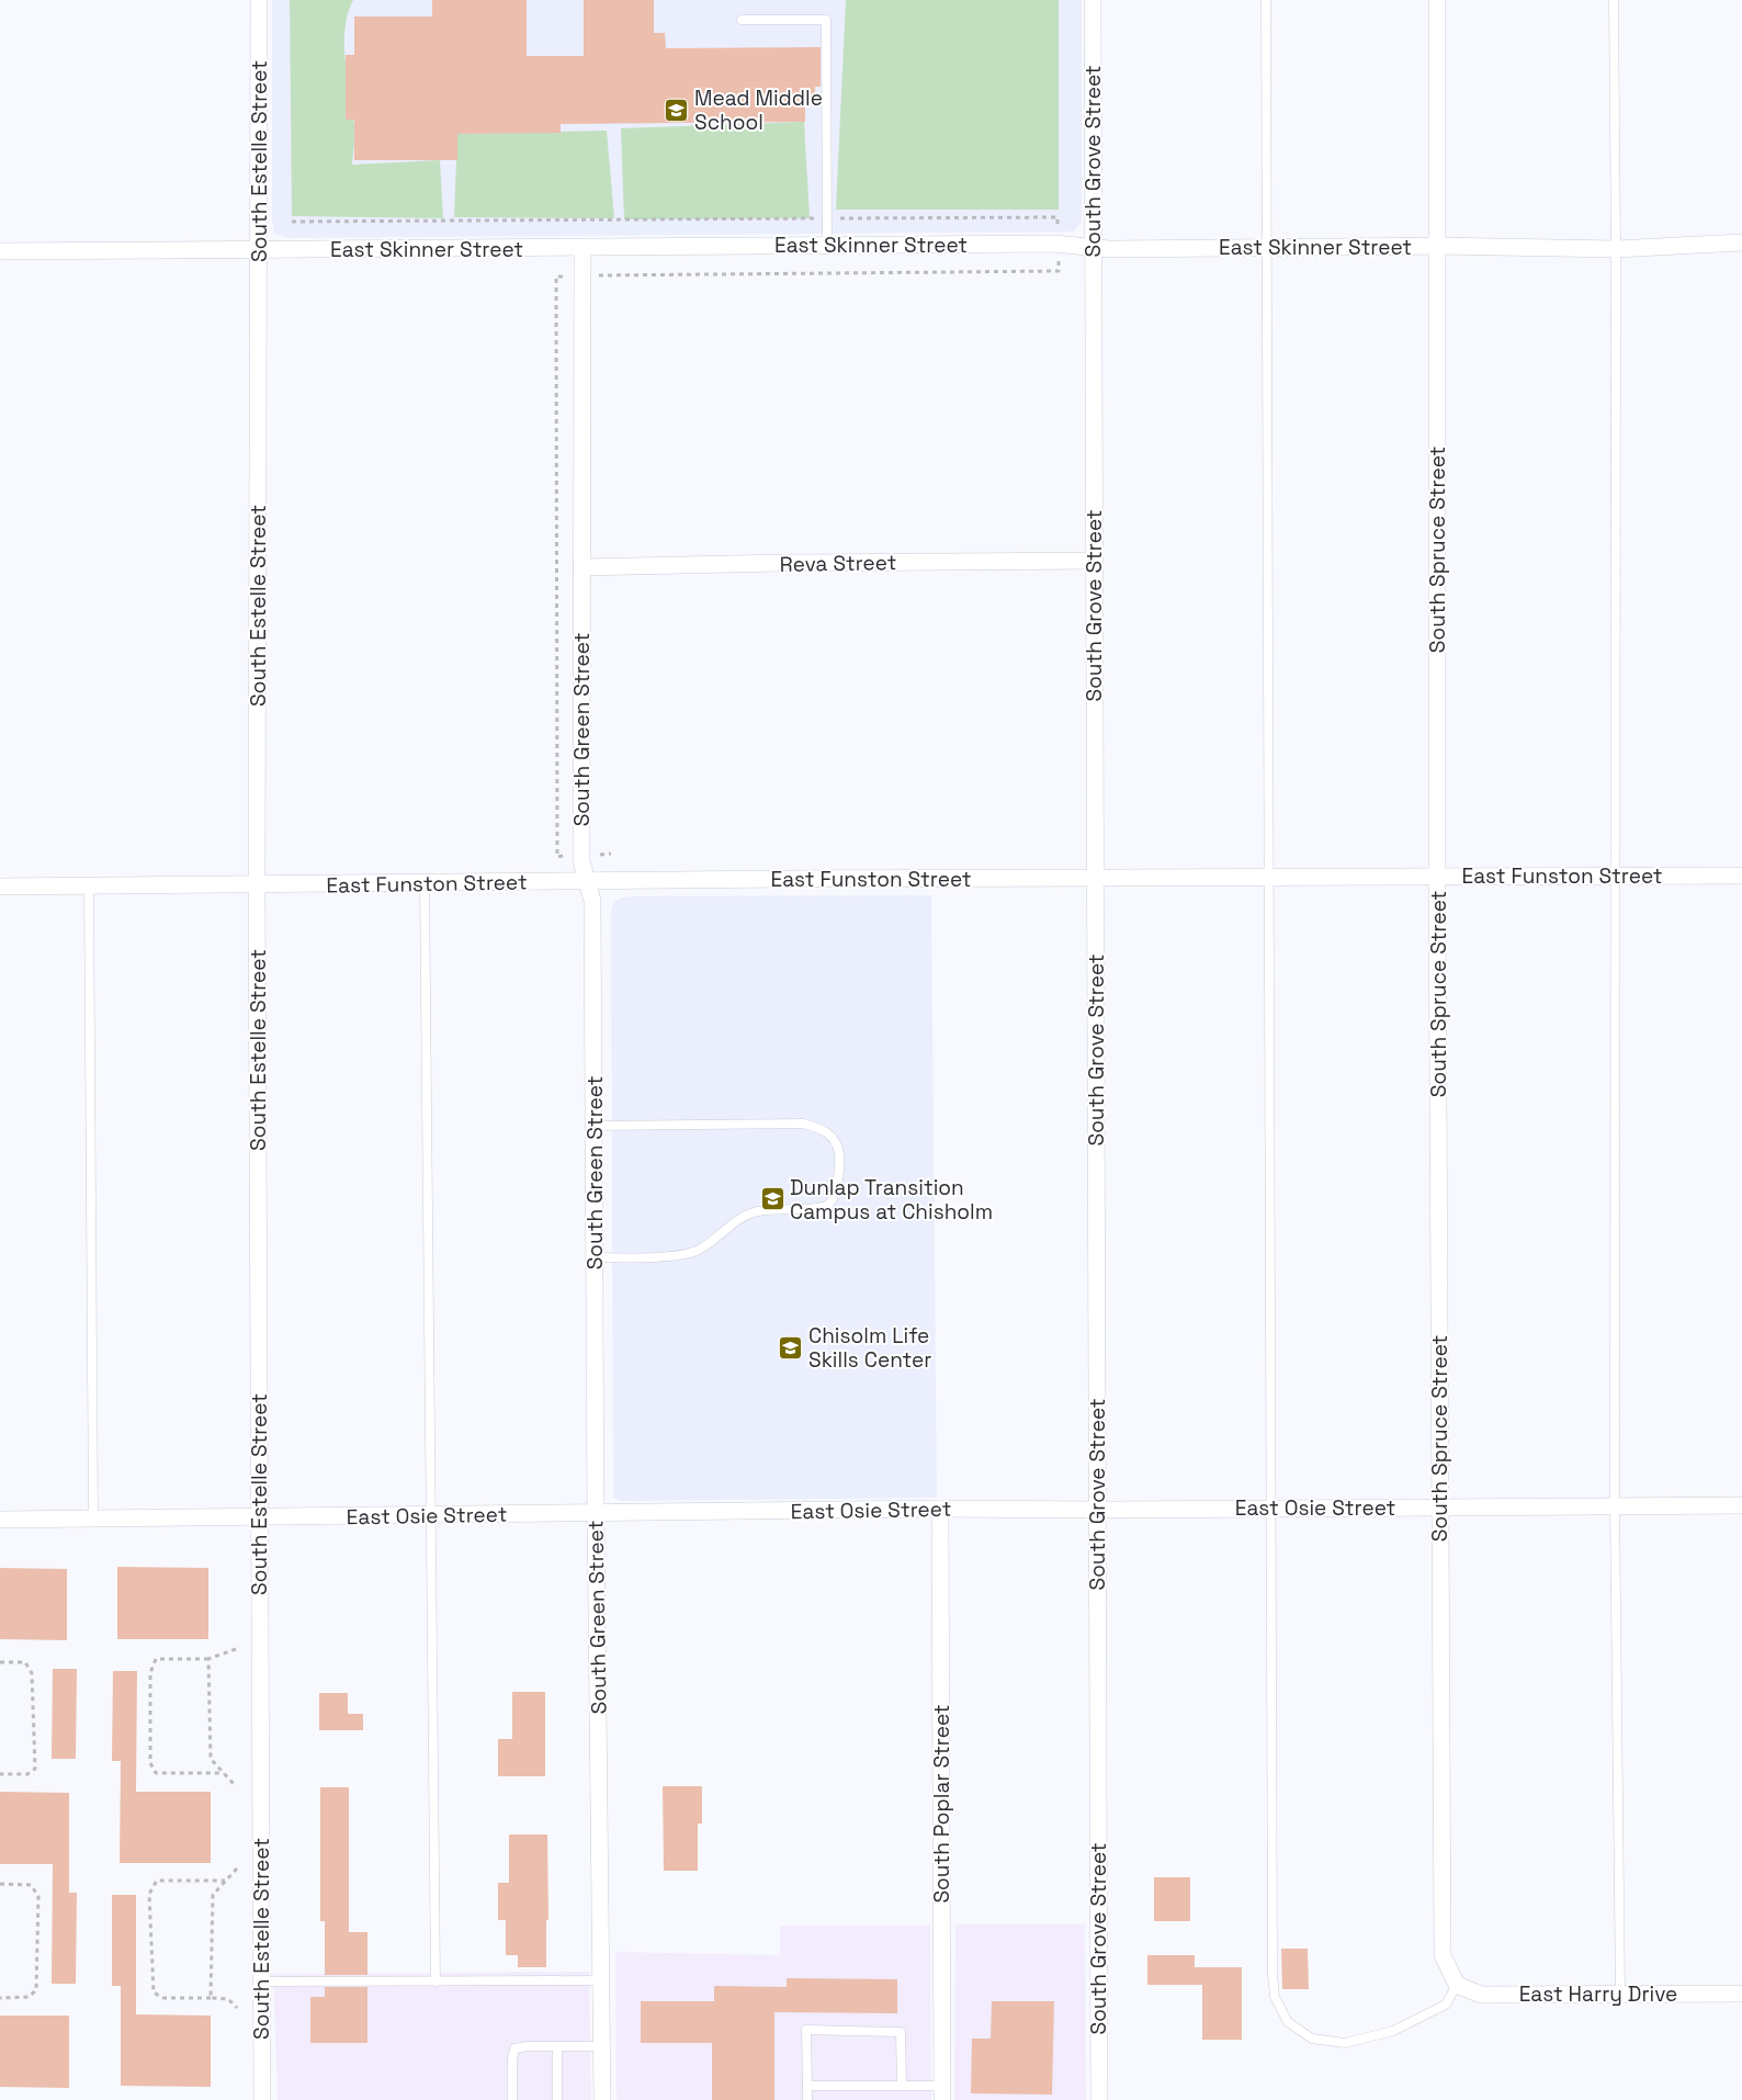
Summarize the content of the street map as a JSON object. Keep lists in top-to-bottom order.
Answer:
{
  "streets": {
    "street": [
      "South Estelle Street",
      "South Grove Street",
      "East Skinner Street",
      "South Spruce Street",
      "Reva Street",
      "South Green Street",
      "East Funston Street",
      "East Osie Street",
      "South Poplar Street",
      "East Harry Drive"
    ]
  },
  "crossings": [
    ["South Estelle Street", "East Skinner Street"],
    ["South Estelle Street", "East Funston Street"],
    ["South Estelle Street", "East Osie Street"],
    ["South Grove Street", "East Skinner Street"],
    ["South Grove Street", "Reva Street"],
    ["South Grove Street", "East Funston Street"],
    ["South Grove Street", "East Osie Street"],
    ["East Skinner Street", "South Spruce Street"],
    ["East Skinner Street", "South Green Street"],
    ["South Spruce Street", "East Funston Street"],
    ["South Spruce Street", "East Osie Street"],
    ["South Spruce Street", "East Harry Drive"],
    ["Reva Street", "South Green Street"],
    ["South Green Street", "East Funston Street"],
    ["South Green Street", "East Osie Street"],
    ["East Osie Street", "South Poplar Street"]
  ],
  "places": {
    "school or university": ["Mead Middle School", "Dunlap Transition Campus at Chisholm", "Chisolm Life Skills Center"]
  }
}
